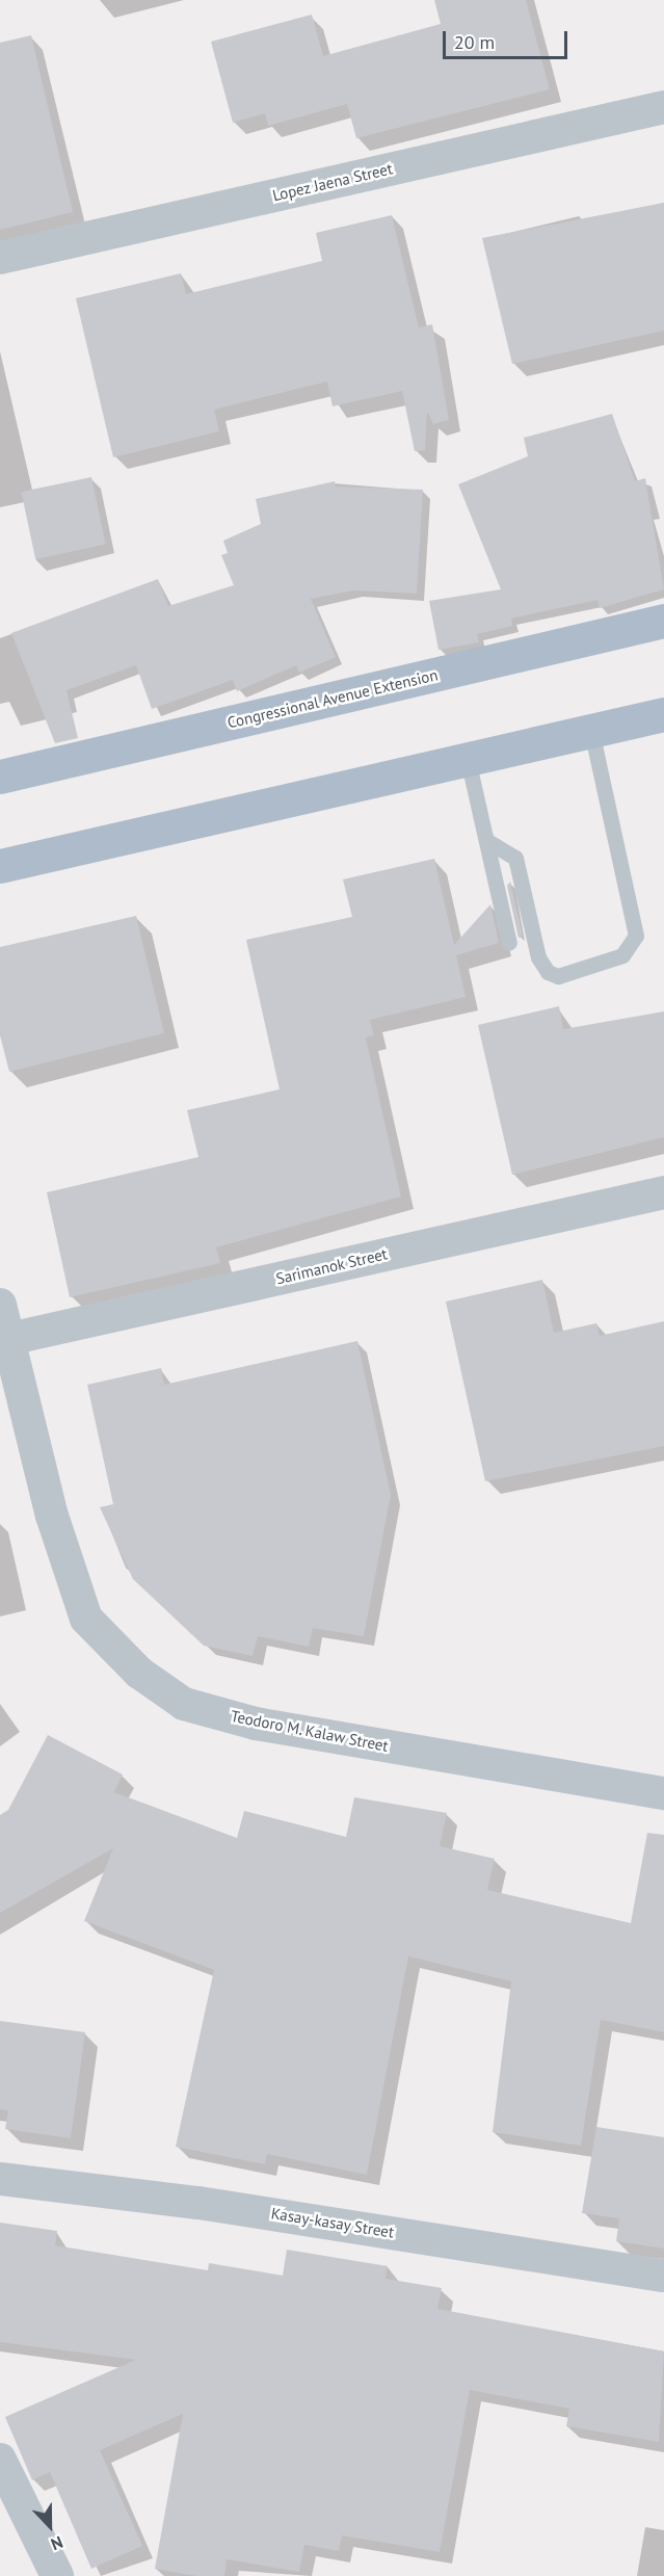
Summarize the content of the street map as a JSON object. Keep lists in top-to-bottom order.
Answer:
{
  "streets": {
    "main road": ["Congressional Avenue Extension"],
    "street": [
      "Lopez Jaena Street",
      "Sarimanok Street",
      "Teodoro M. Kalaw Street",
      "Kasay-kasay Street"
    ]
  },
  "crossings": [
    ["Sarimanok Street", "Teodoro M. Kalaw Street"]
  ],
  "scale_bar": "20 m",
  "north": "bottom"
}
